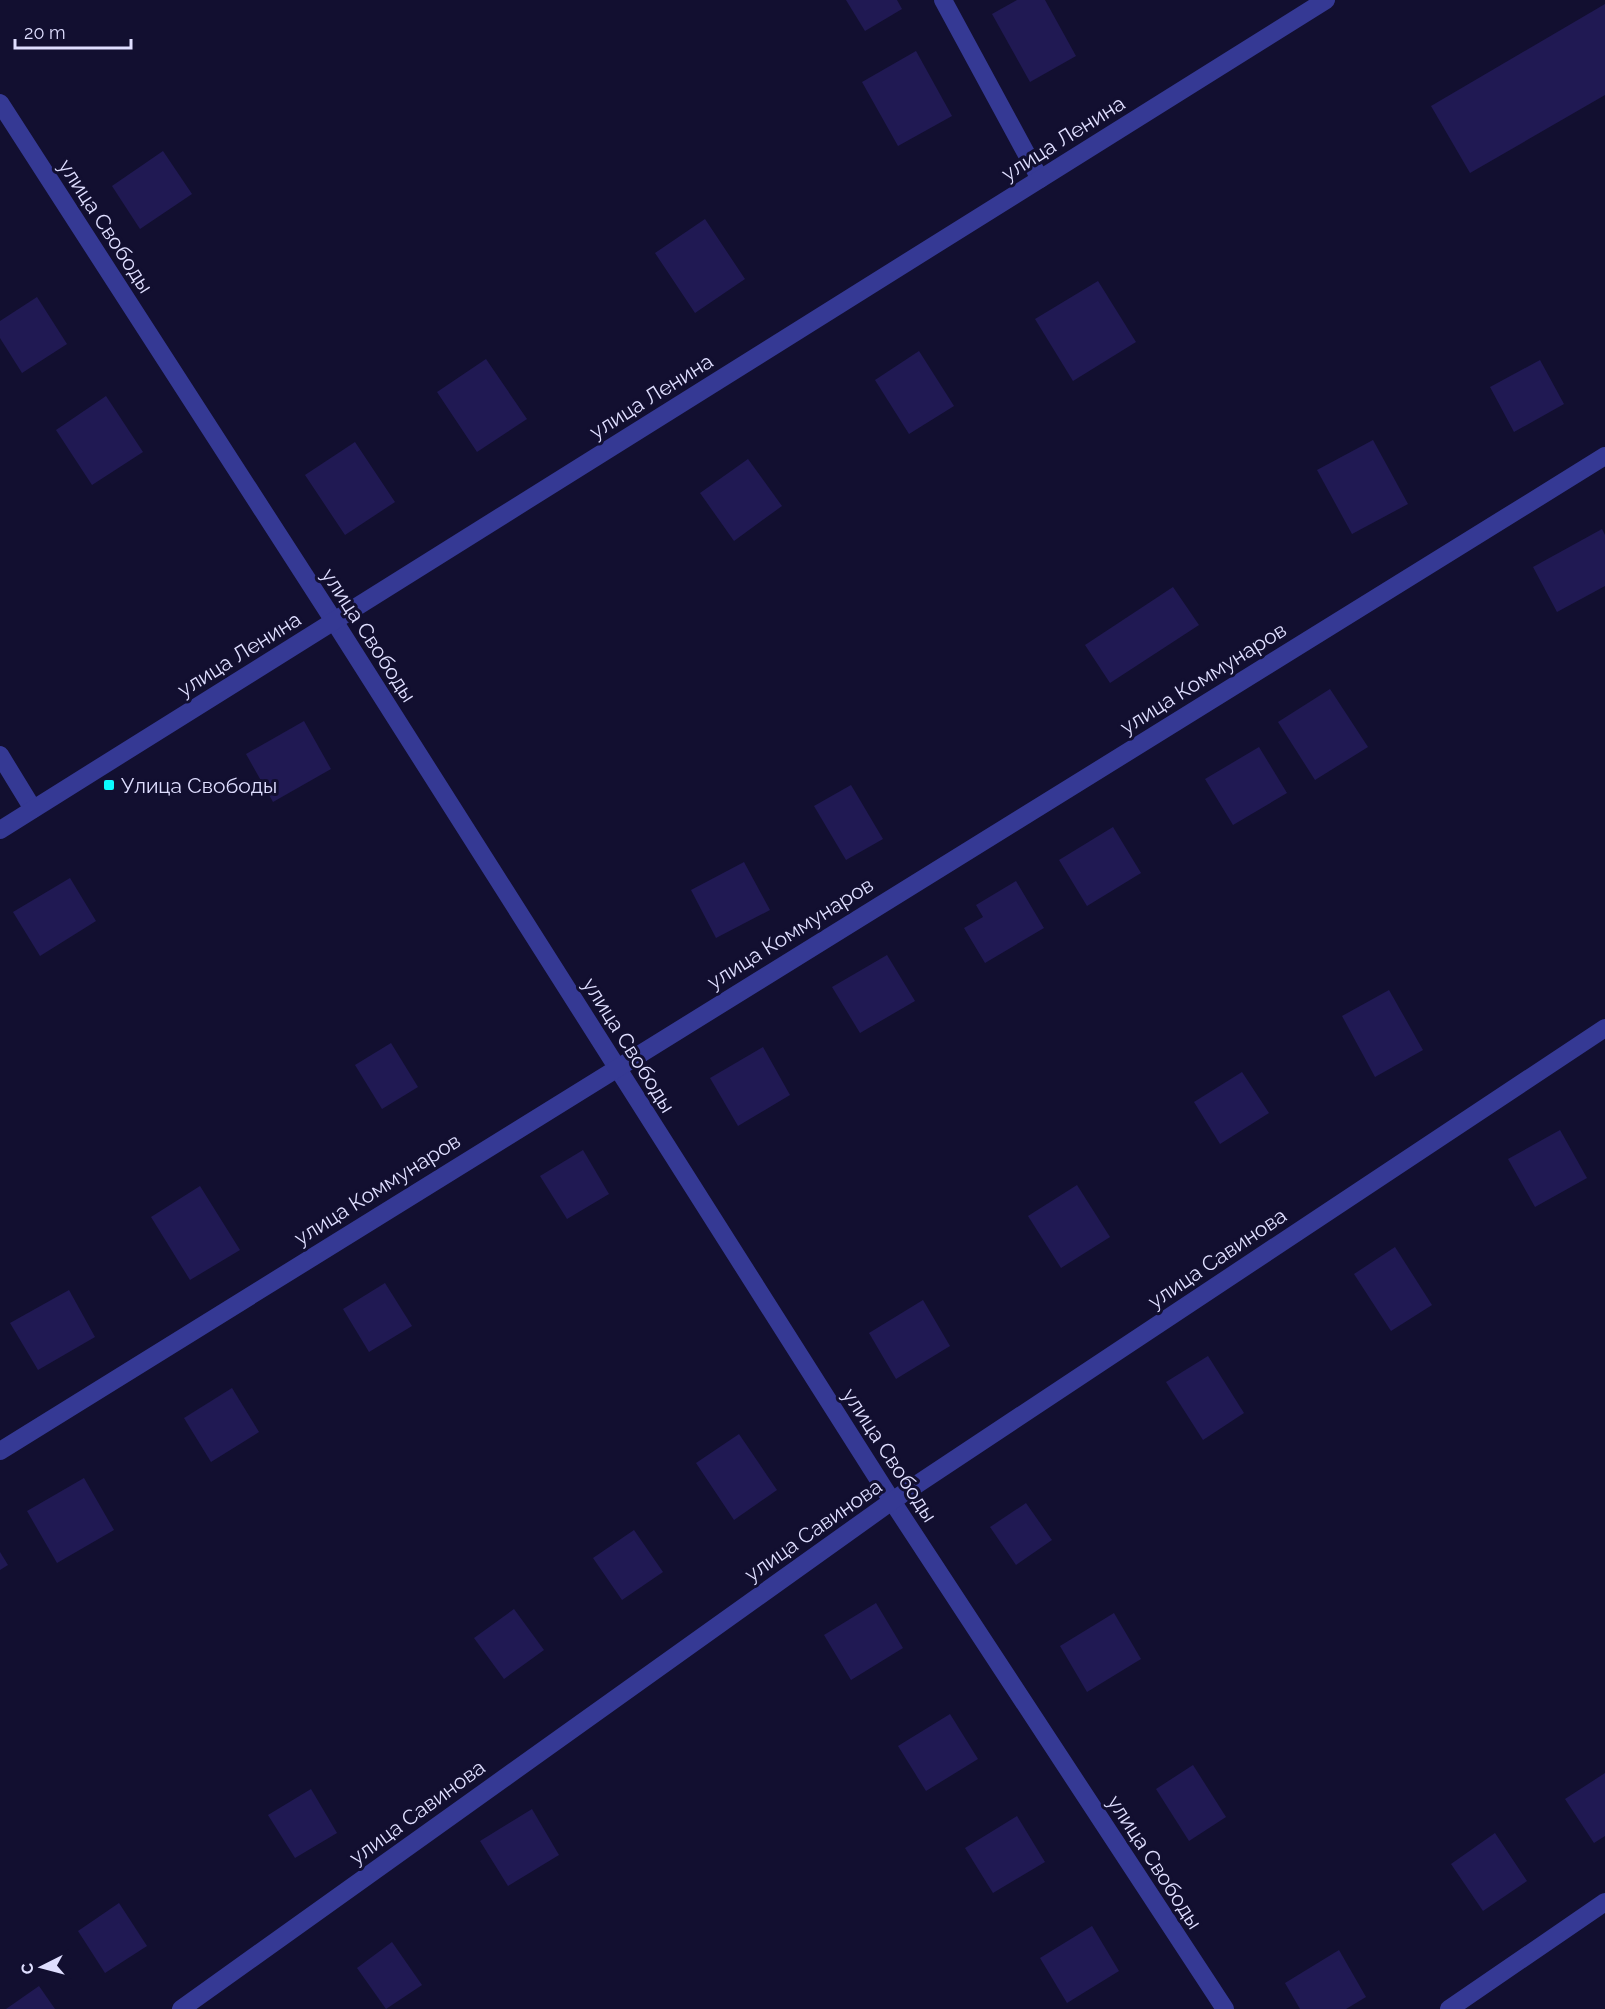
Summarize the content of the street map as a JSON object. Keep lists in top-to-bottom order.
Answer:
{
  "streets": {
    "street": [
      "улица Ленина",
      "улица Свободы",
      "улица Коммунаров",
      "улица Савинова"
    ]
  },
  "crossings": [
    ["улица Ленина", "улица Свободы"],
    ["улица Свободы", "улица Коммунаров"],
    ["улица Свободы", "улица Савинова"]
  ],
  "places": {
    "transit": ["Улица Свободы"]
  },
  "scale_bar": "20 m",
  "north": "left"
}
